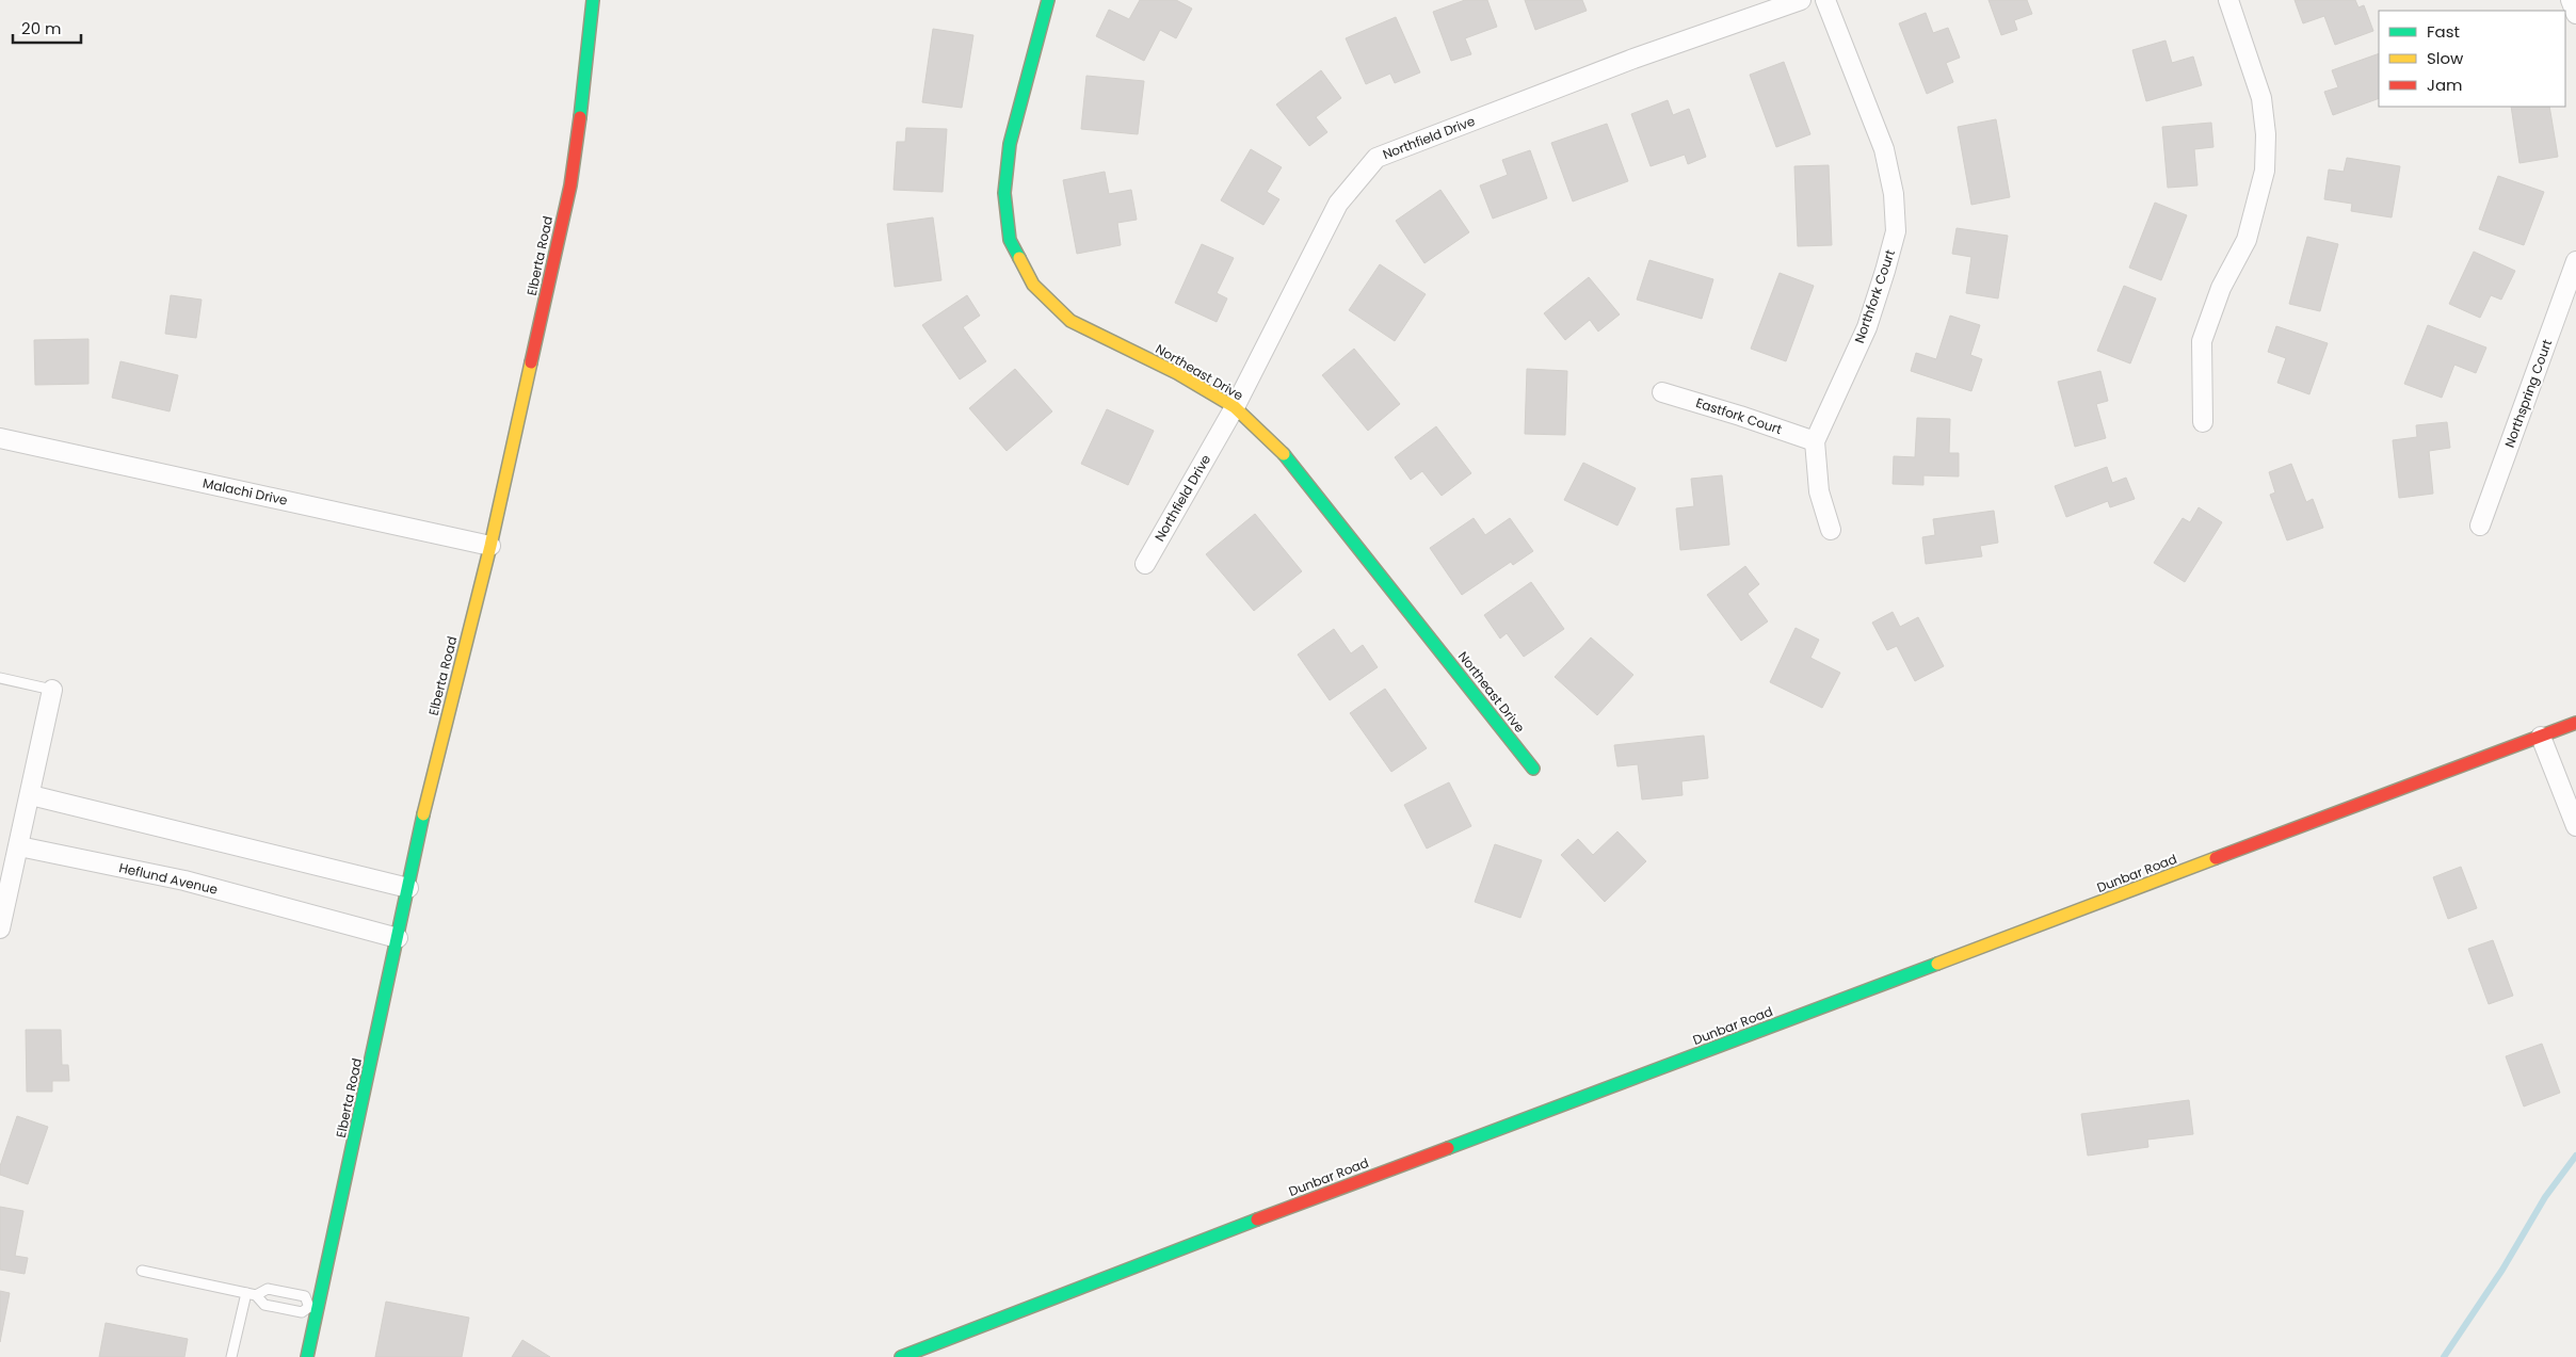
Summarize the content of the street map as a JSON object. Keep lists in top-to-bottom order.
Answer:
{
  "streets": {
    "street": [
      "Northfield Drive",
      "Elberta Road",
      "Northfork Court",
      "Northeast Drive",
      "Northspring Court",
      "Eastfork Court",
      "Malachi Drive",
      "Dunbar Road",
      "Heflund Avenue"
    ]
  },
  "crossings": [
    ["Northfield Drive", "Northeast Drive"],
    ["Elberta Road", "Malachi Drive"],
    ["Elberta Road", "Heflund Avenue"],
    ["Northfork Court", "Eastfork Court"]
  ],
  "legend": ["Fast", "Slow", "Jam"],
  "scale_bar": "20 m"
}
